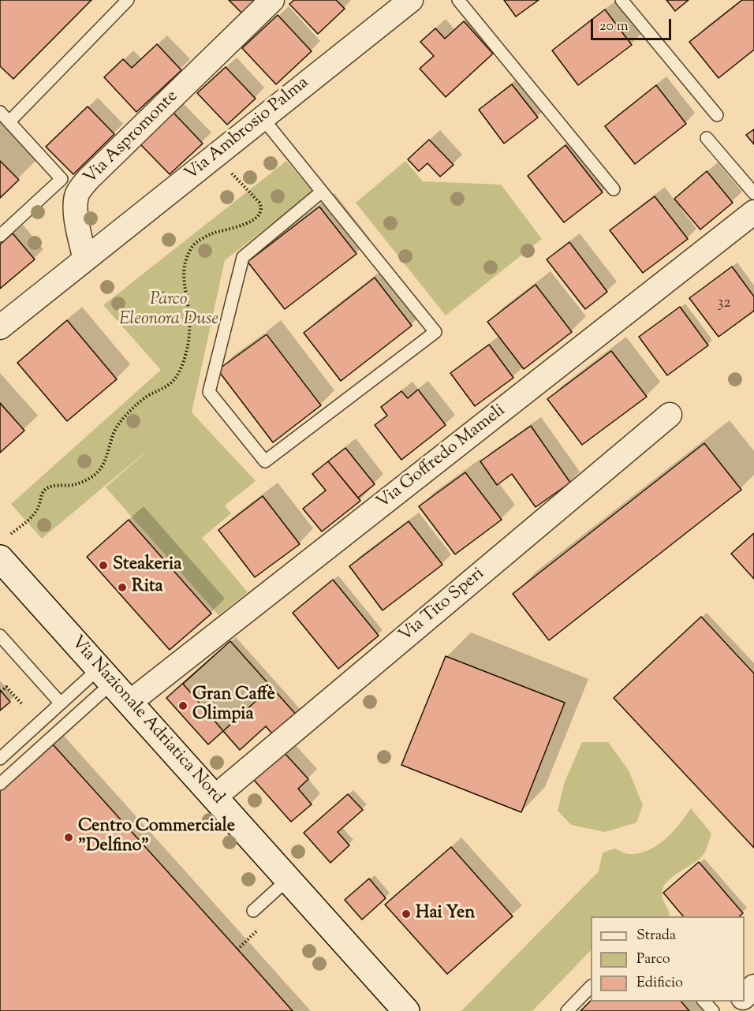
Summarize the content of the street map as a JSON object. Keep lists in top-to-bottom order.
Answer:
{
  "streets": {
    "main road": ["Via Nazionale Adriatica Nord"],
    "street": [
      "Via Ambrosio Palma",
      "Via Aspromonte",
      "Via Goffredo Mameli",
      "Via Tito Speri"
    ]
  },
  "crossings": [
    ["Via Ambrosio Palma", "Via Aspromonte"],
    ["Via Goffredo Mameli", "Via Nazionale Adriatica Nord"],
    ["Via Tito Speri", "Via Nazionale Adriatica Nord"]
  ],
  "parks": ["Parco Eleonora Duse"],
  "places": [
    "Steakeria",
    "Rita",
    "Gran Caffè Olimpia",
    "Centro Commerciale \"Delfino\"",
    "Hai Yen"
  ],
  "house_numbers": ["32"],
  "legend": ["Strada", "Parco", "Edificio"],
  "scale_bar": "20 m"
}
